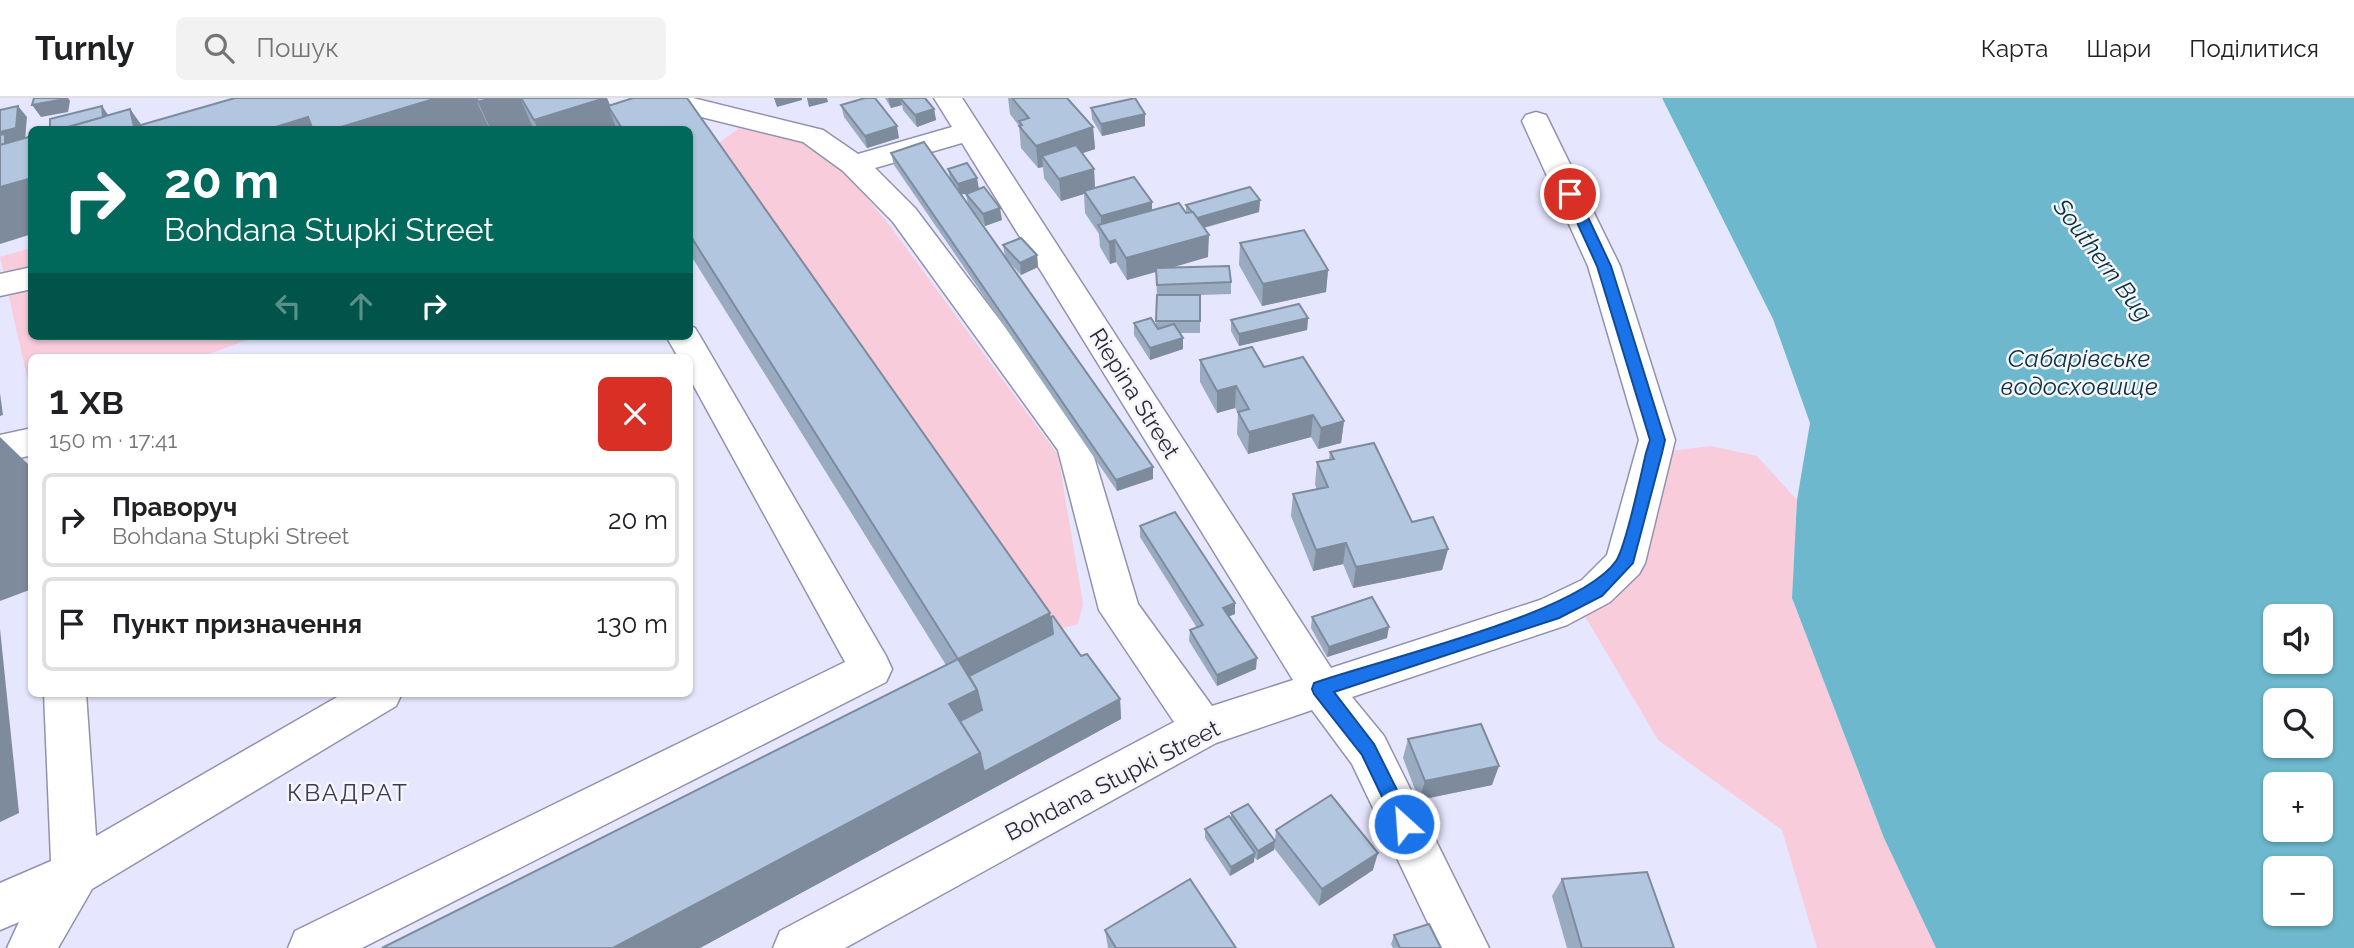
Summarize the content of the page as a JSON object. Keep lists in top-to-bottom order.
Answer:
{
  "streets": {
    "street": ["Riepina Street", "Bohdana Stupki Street"]
  },
  "crossings": [
    ["Riepina Street", "Bohdana Stupki Street"]
  ],
  "districts": ["КВАДРАТ"],
  "water": ["Southern Bug", "Сабарівське водосховище"],
  "page": {
    "header": "Turnly",
    "search": "Пошук",
    "nav": ["Карта", "Шари", "Поділитися"],
    "turn": ["20 m", "Bohdana Stupki Street"],
    "heading": ["1 хв", "150 m · 17:41"],
    "list": [
      {
        "name": "Праворуч",
        "note": "Bohdana Stupki Street",
        "value": "20 m"
      },
      {
        "name": "Пункт призначення",
        "value": "130 m"
      }
    ],
    "map_buttons": ["+", "−"]
  }
}
